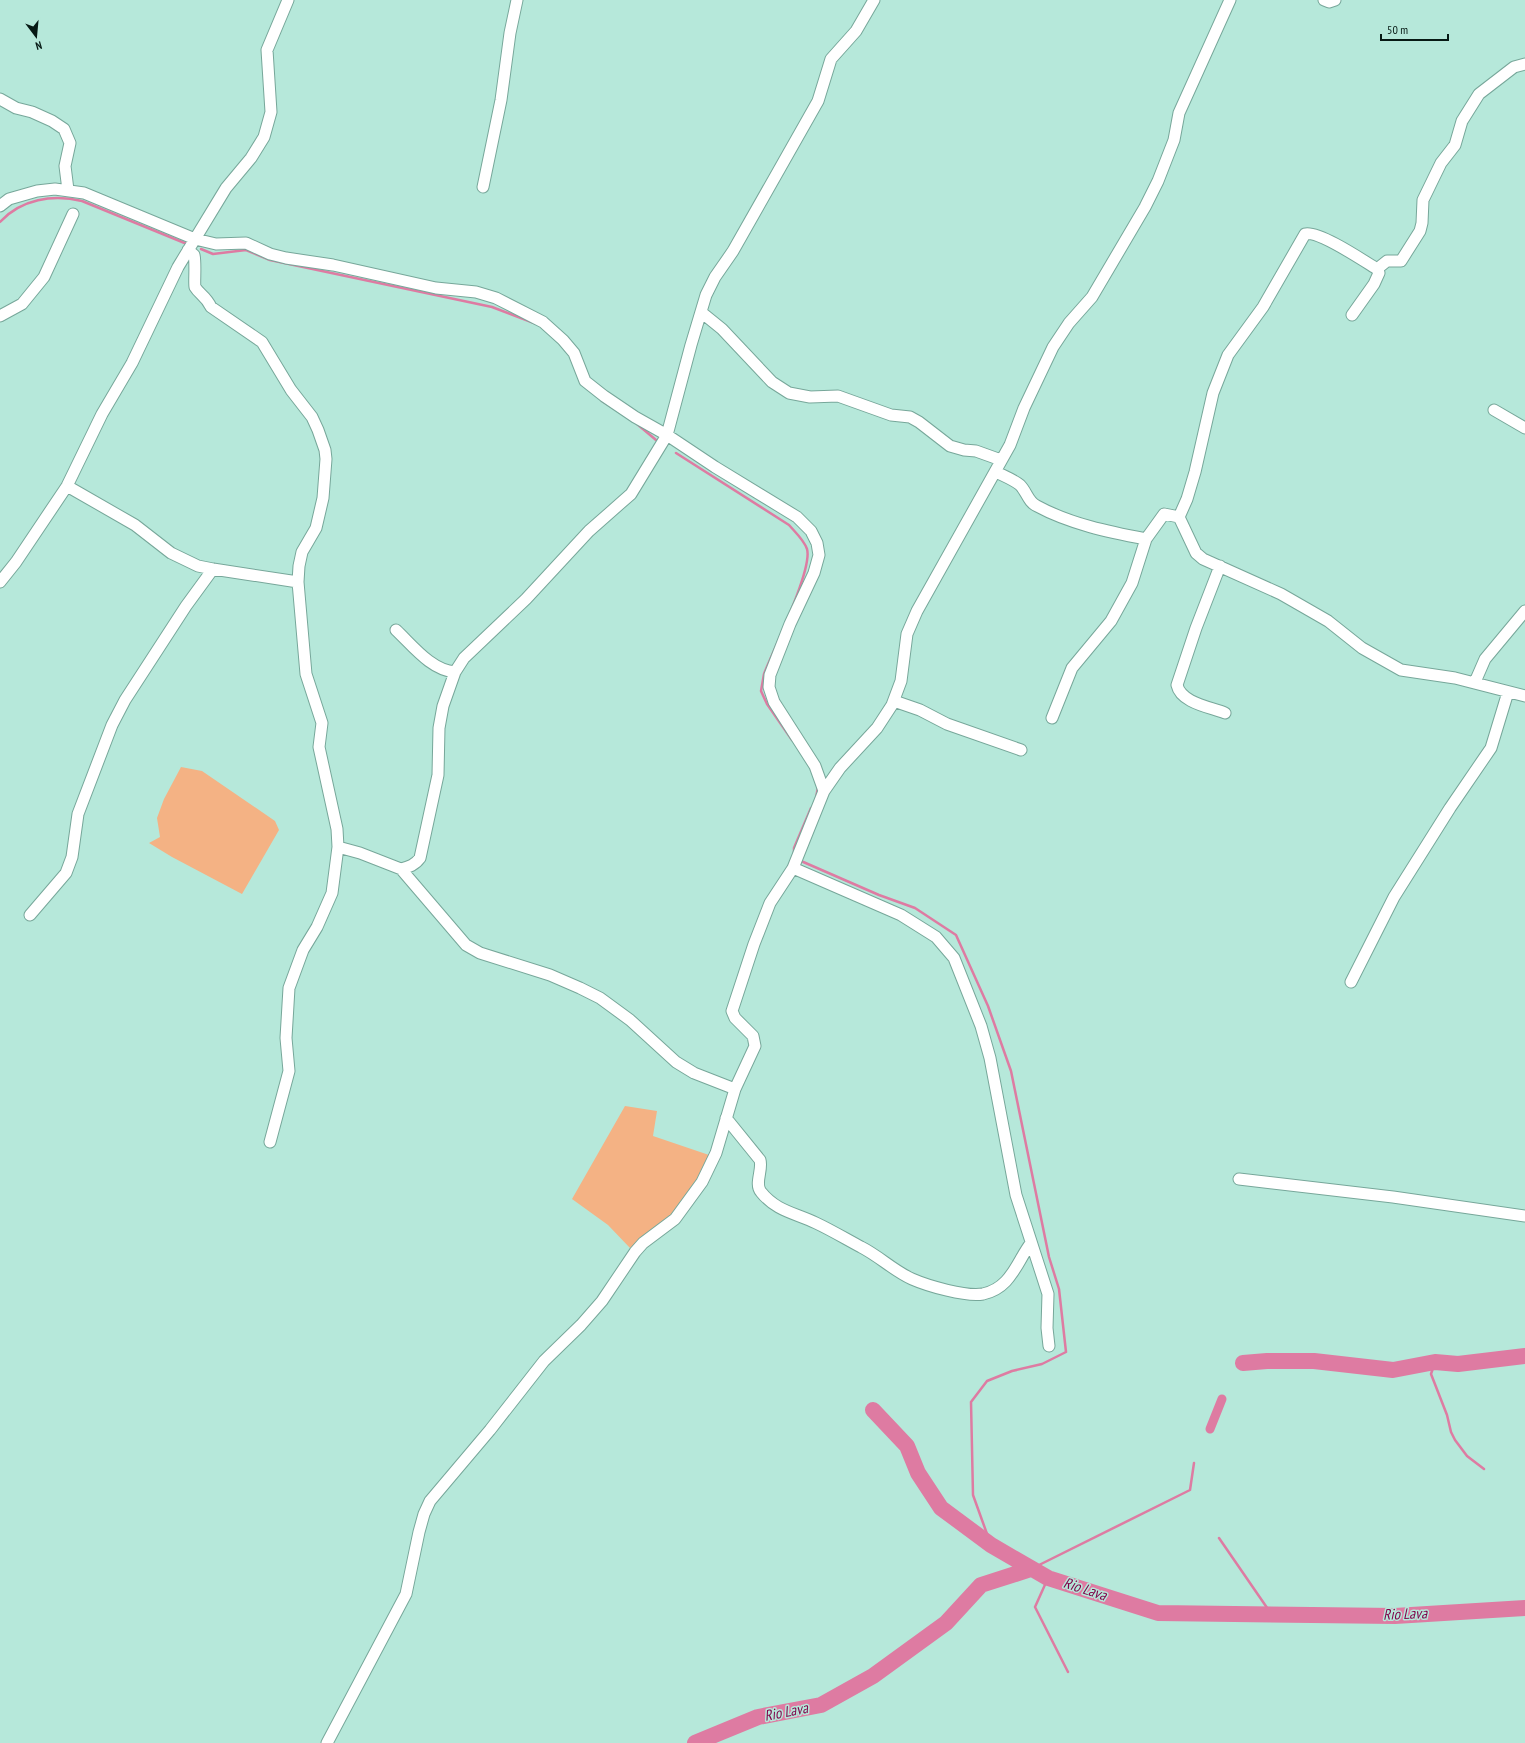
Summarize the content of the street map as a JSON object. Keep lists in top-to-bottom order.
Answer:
{
  "water": ["Rio Lava"],
  "scale_bar": "50 m",
  "north": "bottom"
}
